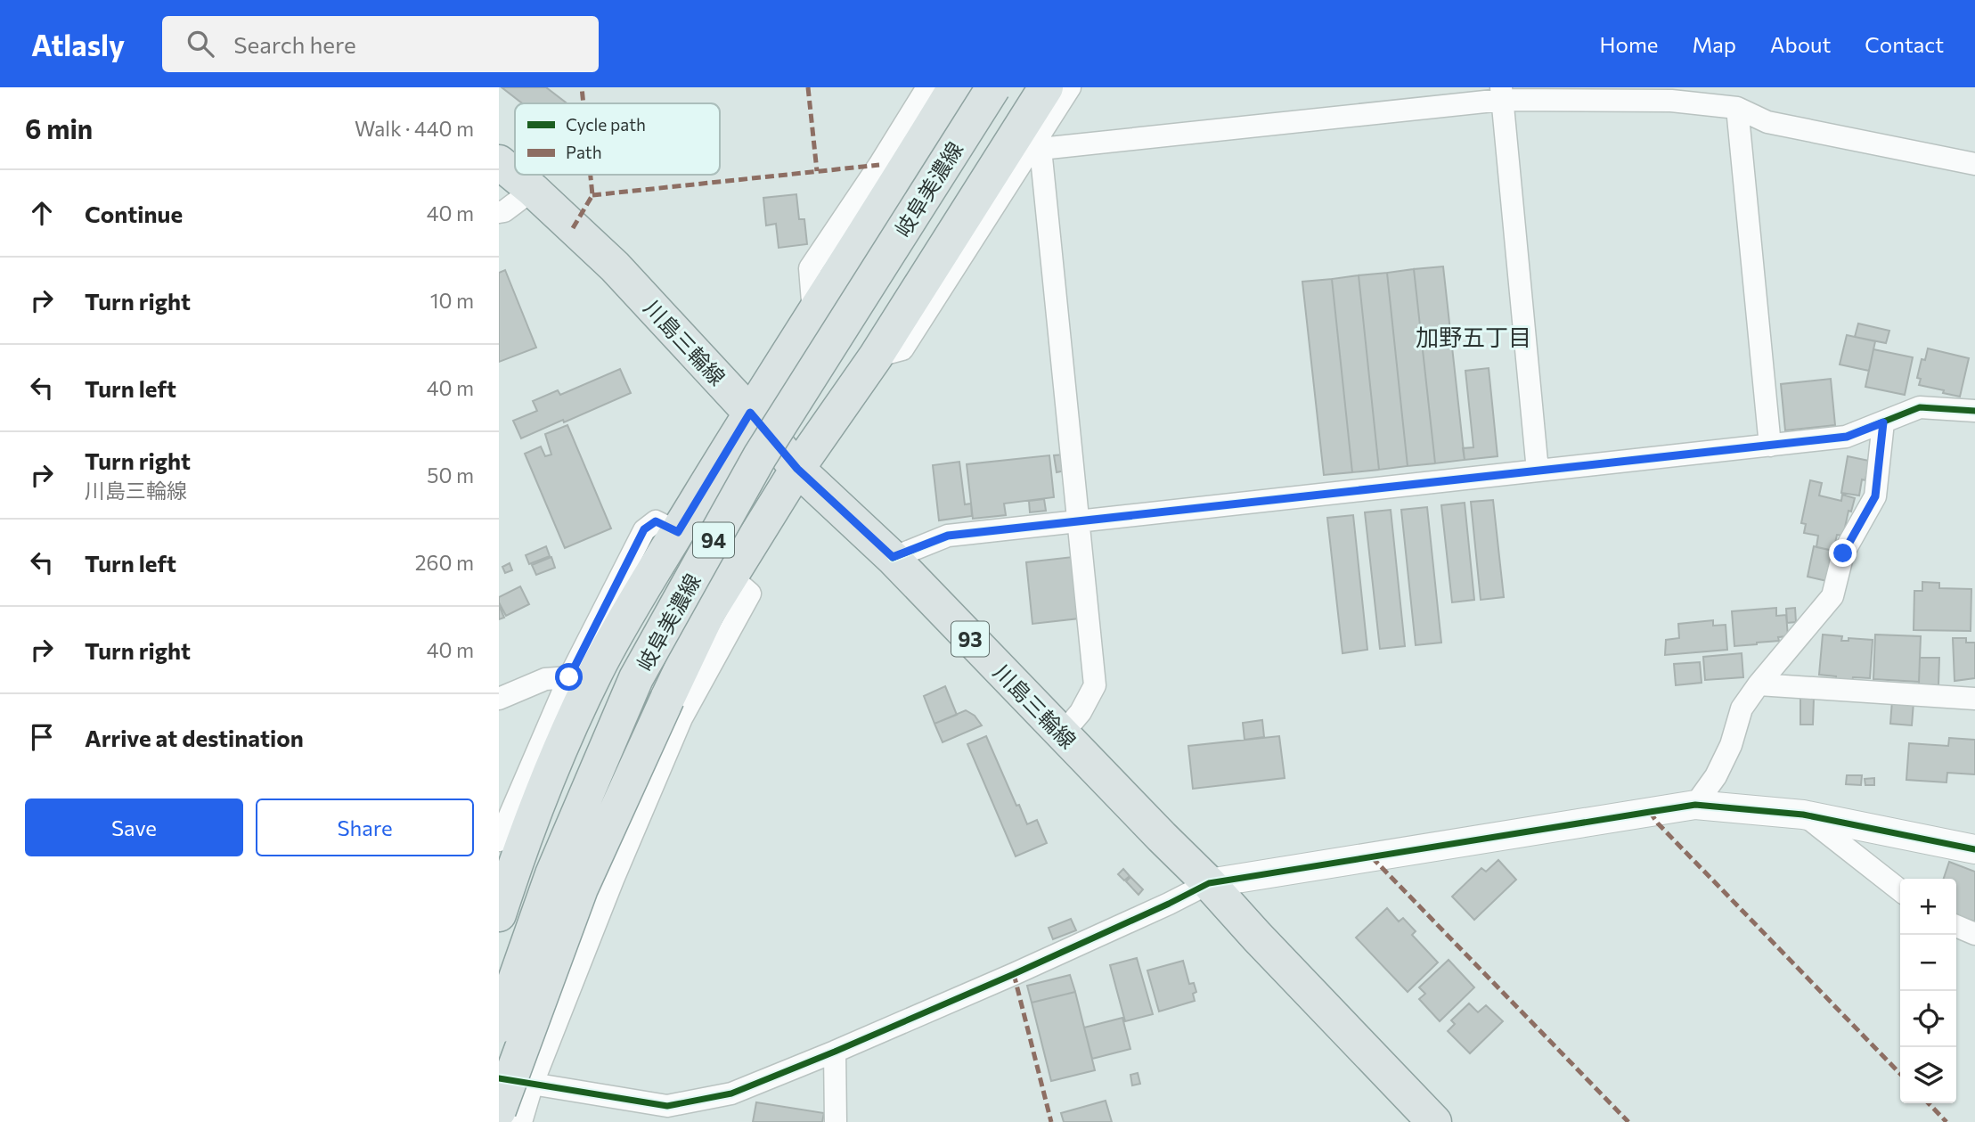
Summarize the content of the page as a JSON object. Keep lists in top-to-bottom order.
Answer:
{
  "streets": {
    "main road": [
      "岐阜美濃線",
      "川島三輪線",
      "94",
      "93"
    ]
  },
  "crossings": [
    ["川島三輪線", "94"]
  ],
  "districts": ["加野五丁目"],
  "legend": ["Cycle path", "Path"],
  "page": {
    "header": "Atlasly",
    "search": "Search here",
    "nav": [
      "Home",
      "Map",
      "About",
      "Contact"
    ],
    "heading": ["6 min", "Walk · 440 m"],
    "list": [
      ["Continue", "40 m"],
      ["Turn right", "10 m"],
      ["Turn left", "40 m"],
      ["Turn right", "川島三輪線", "50 m"],
      ["Turn left", "260 m"],
      ["Turn right", "40 m"],
      "Arrive at destination"
    ],
    "buttons": ["Save", "Share"],
    "map_buttons": ["+", "−"]
  }
}
